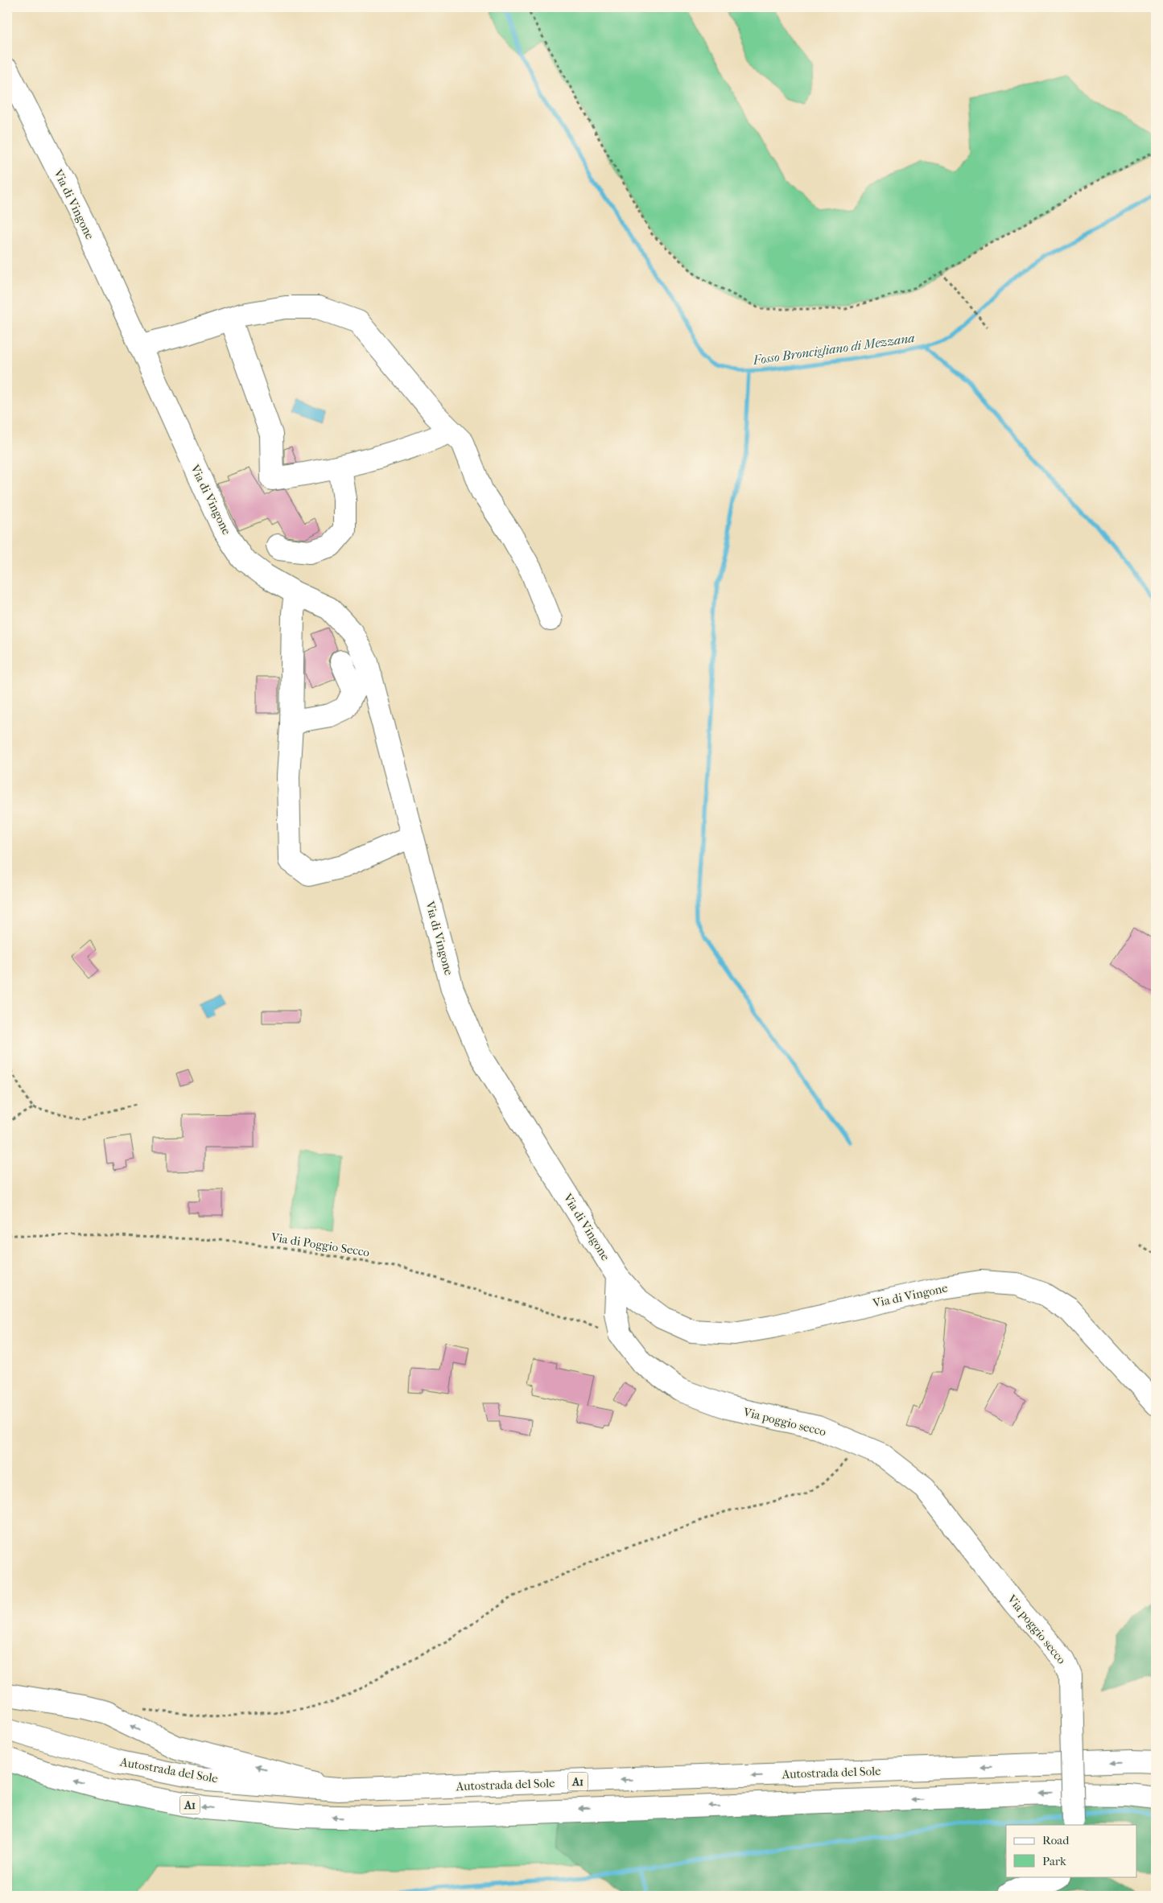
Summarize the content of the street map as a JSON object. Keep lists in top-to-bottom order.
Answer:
{
  "streets": {
    "main road": [
      "Via di Vingone",
      "Via poggio secco",
      "Autostrada del Sole",
      "A1"
    ],
    "path": ["Via di Poggio Secco"]
  },
  "crossings": [
    ["Via di Vingone", "Via poggio secco"],
    ["Via di Poggio Secco", "Via poggio secco"]
  ],
  "water": ["Fosso Broncigliano di Mezzana"],
  "legend": ["Road", "Park"]
}
